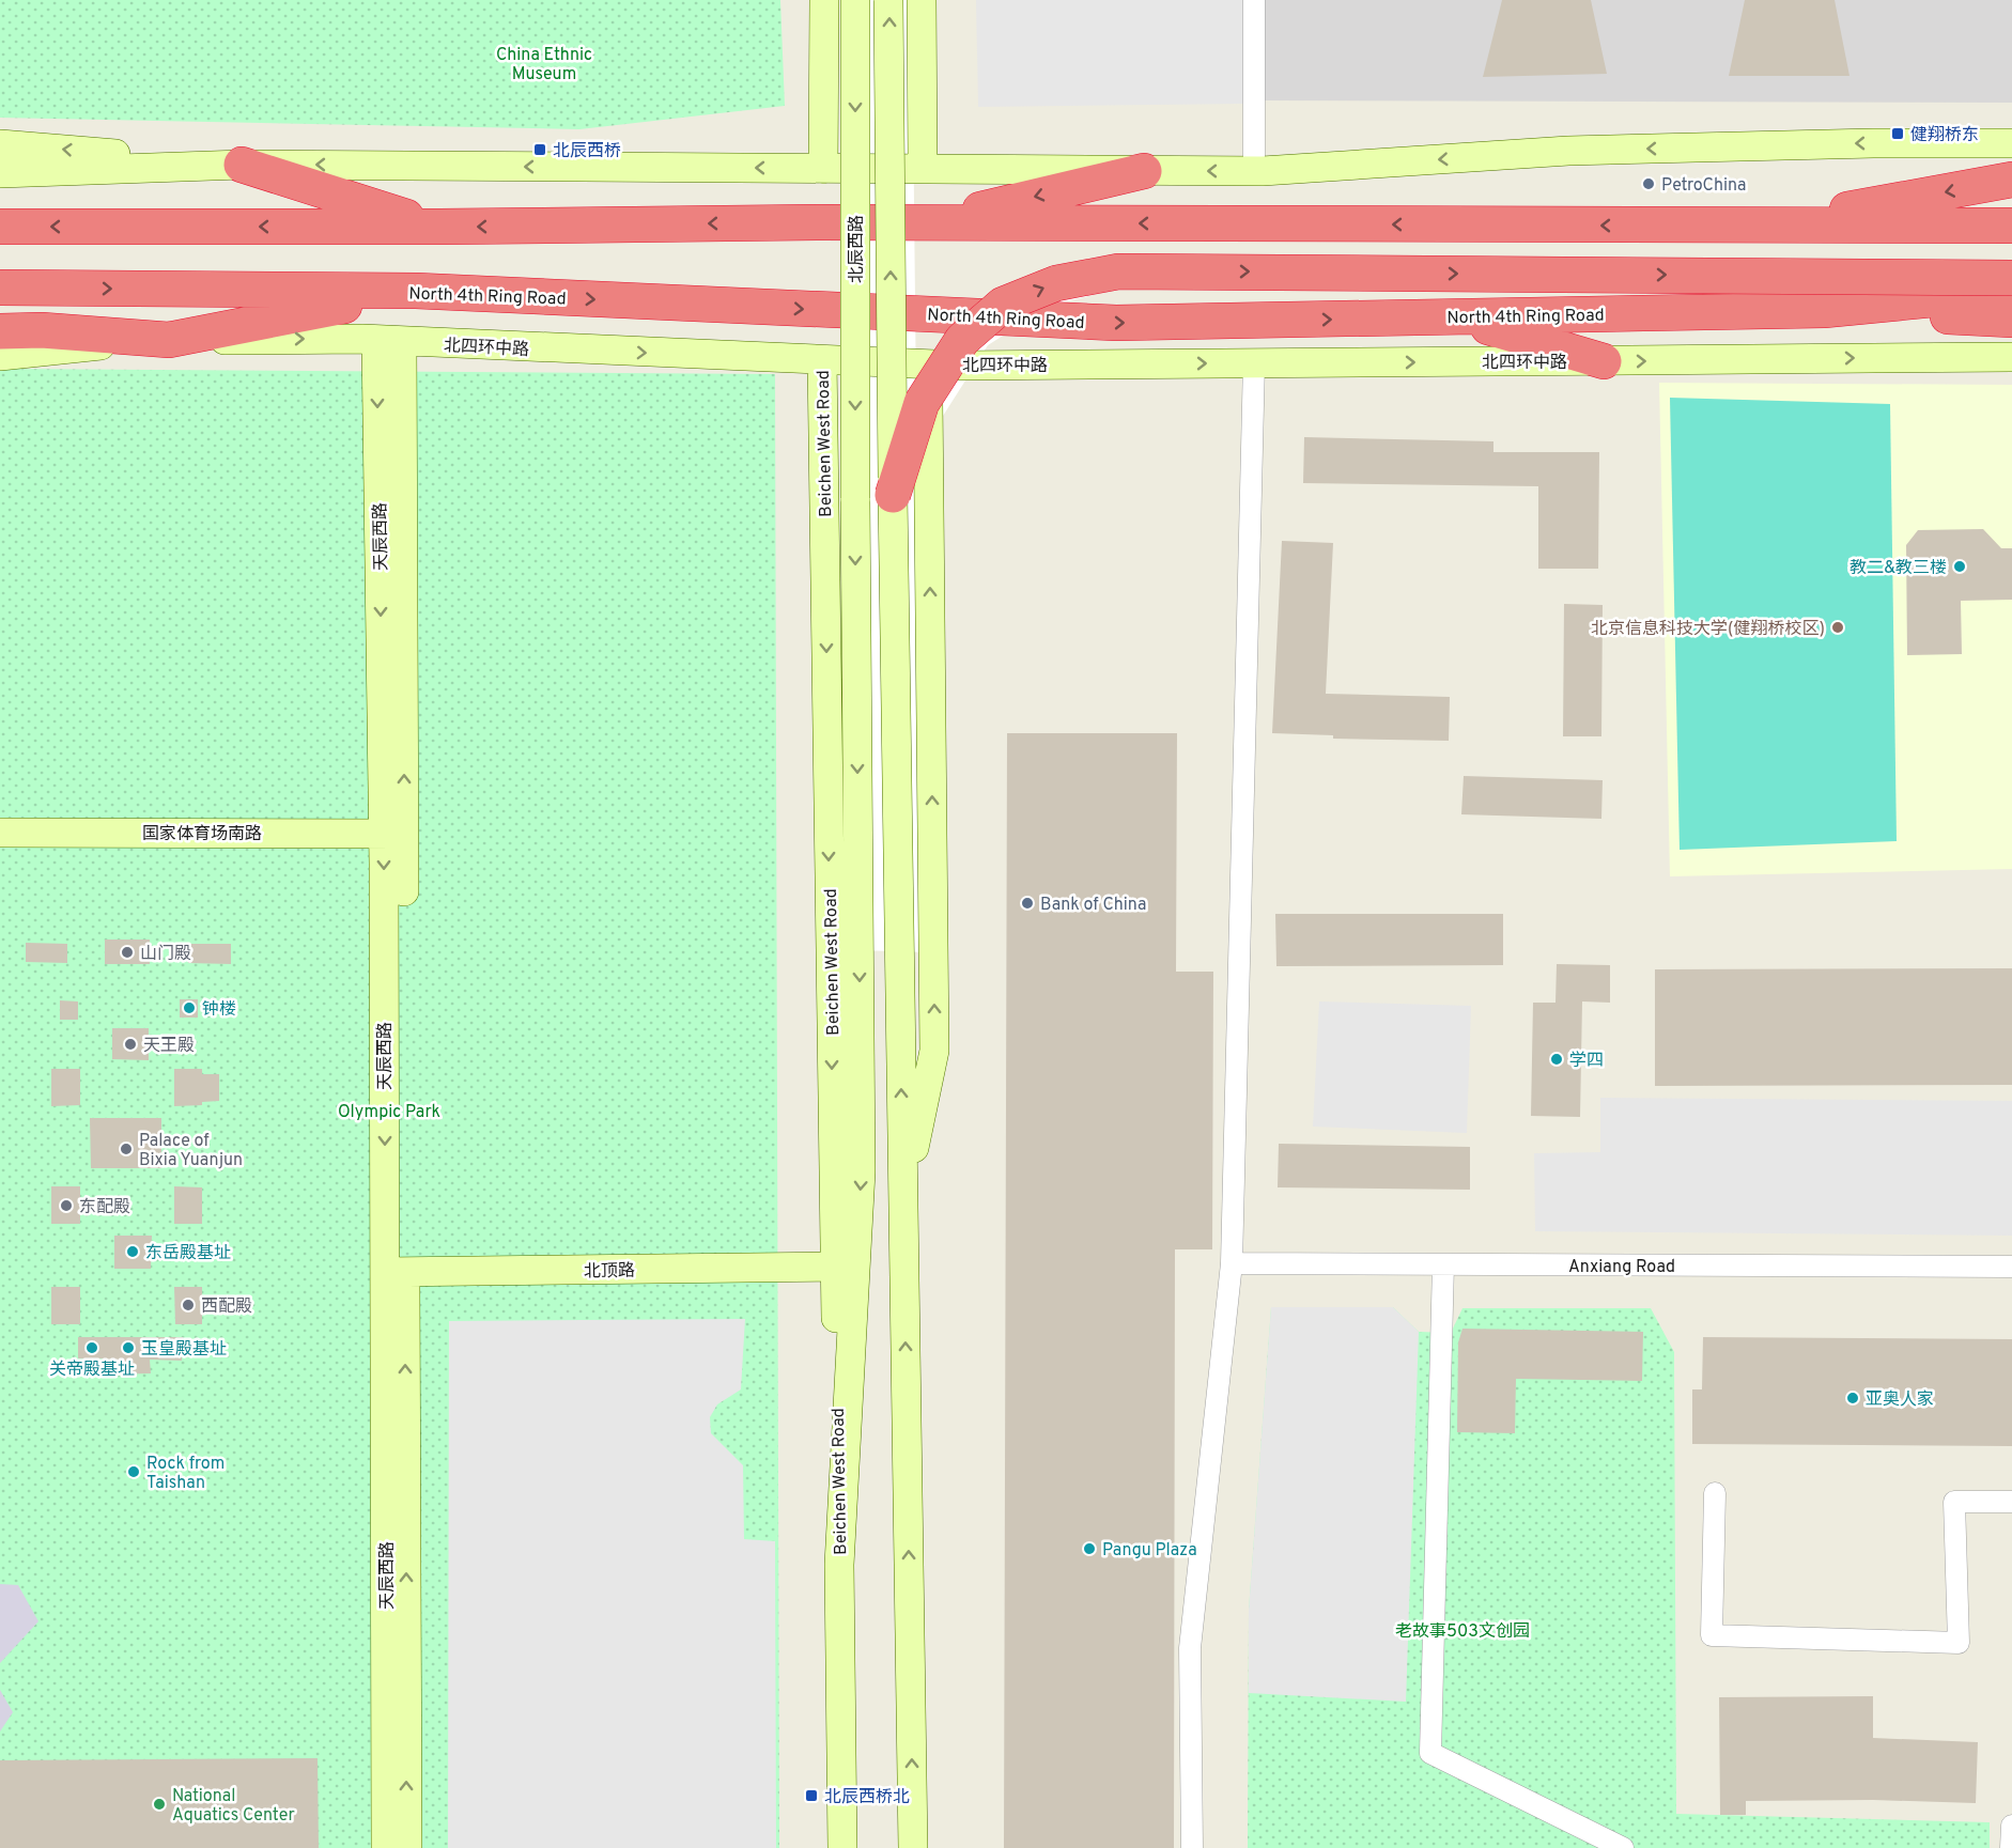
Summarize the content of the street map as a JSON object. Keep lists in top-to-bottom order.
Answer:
{
  "streets": {
    "highway": ["North 4th Ring Road"],
    "street": [
      "北辰西路",
      "北四环中路",
      "Beichen West Road",
      "天辰西路",
      "国家体育场南路",
      "Anxiang Road",
      "北顶路"
    ]
  },
  "crossings": [
    ["北辰西路", "Beichen West Road"],
    ["北四环中路", "Beichen West Road"],
    ["北四环中路", "天辰西路"],
    ["Beichen West Road", "北顶路"],
    ["天辰西路", "国家体育场南路"],
    ["天辰西路", "北顶路"]
  ],
  "parks": ["China Ethnic Museum", "Olympic Park", "老故事503文创园"],
  "places": {
    "transit": ["健翔桥东", "北辰西桥", "北辰西桥北"],
    "other": [
      "PetroChina",
      "教二&教三楼",
      "北京信息科技大学(健翔桥校区)",
      "Bank of China",
      "山门殿",
      "钟楼",
      "天王殿",
      "学四",
      "Palace of Bixia Yuanjun",
      "东配殿",
      "东岳殿基址",
      "西配殿",
      "关帝殿基址",
      "玉皇殿基址",
      "亚奥人家",
      "Rock from Taishan",
      "Pangu Plaza",
      "National Aquatics Center"
    ]
  }
}
